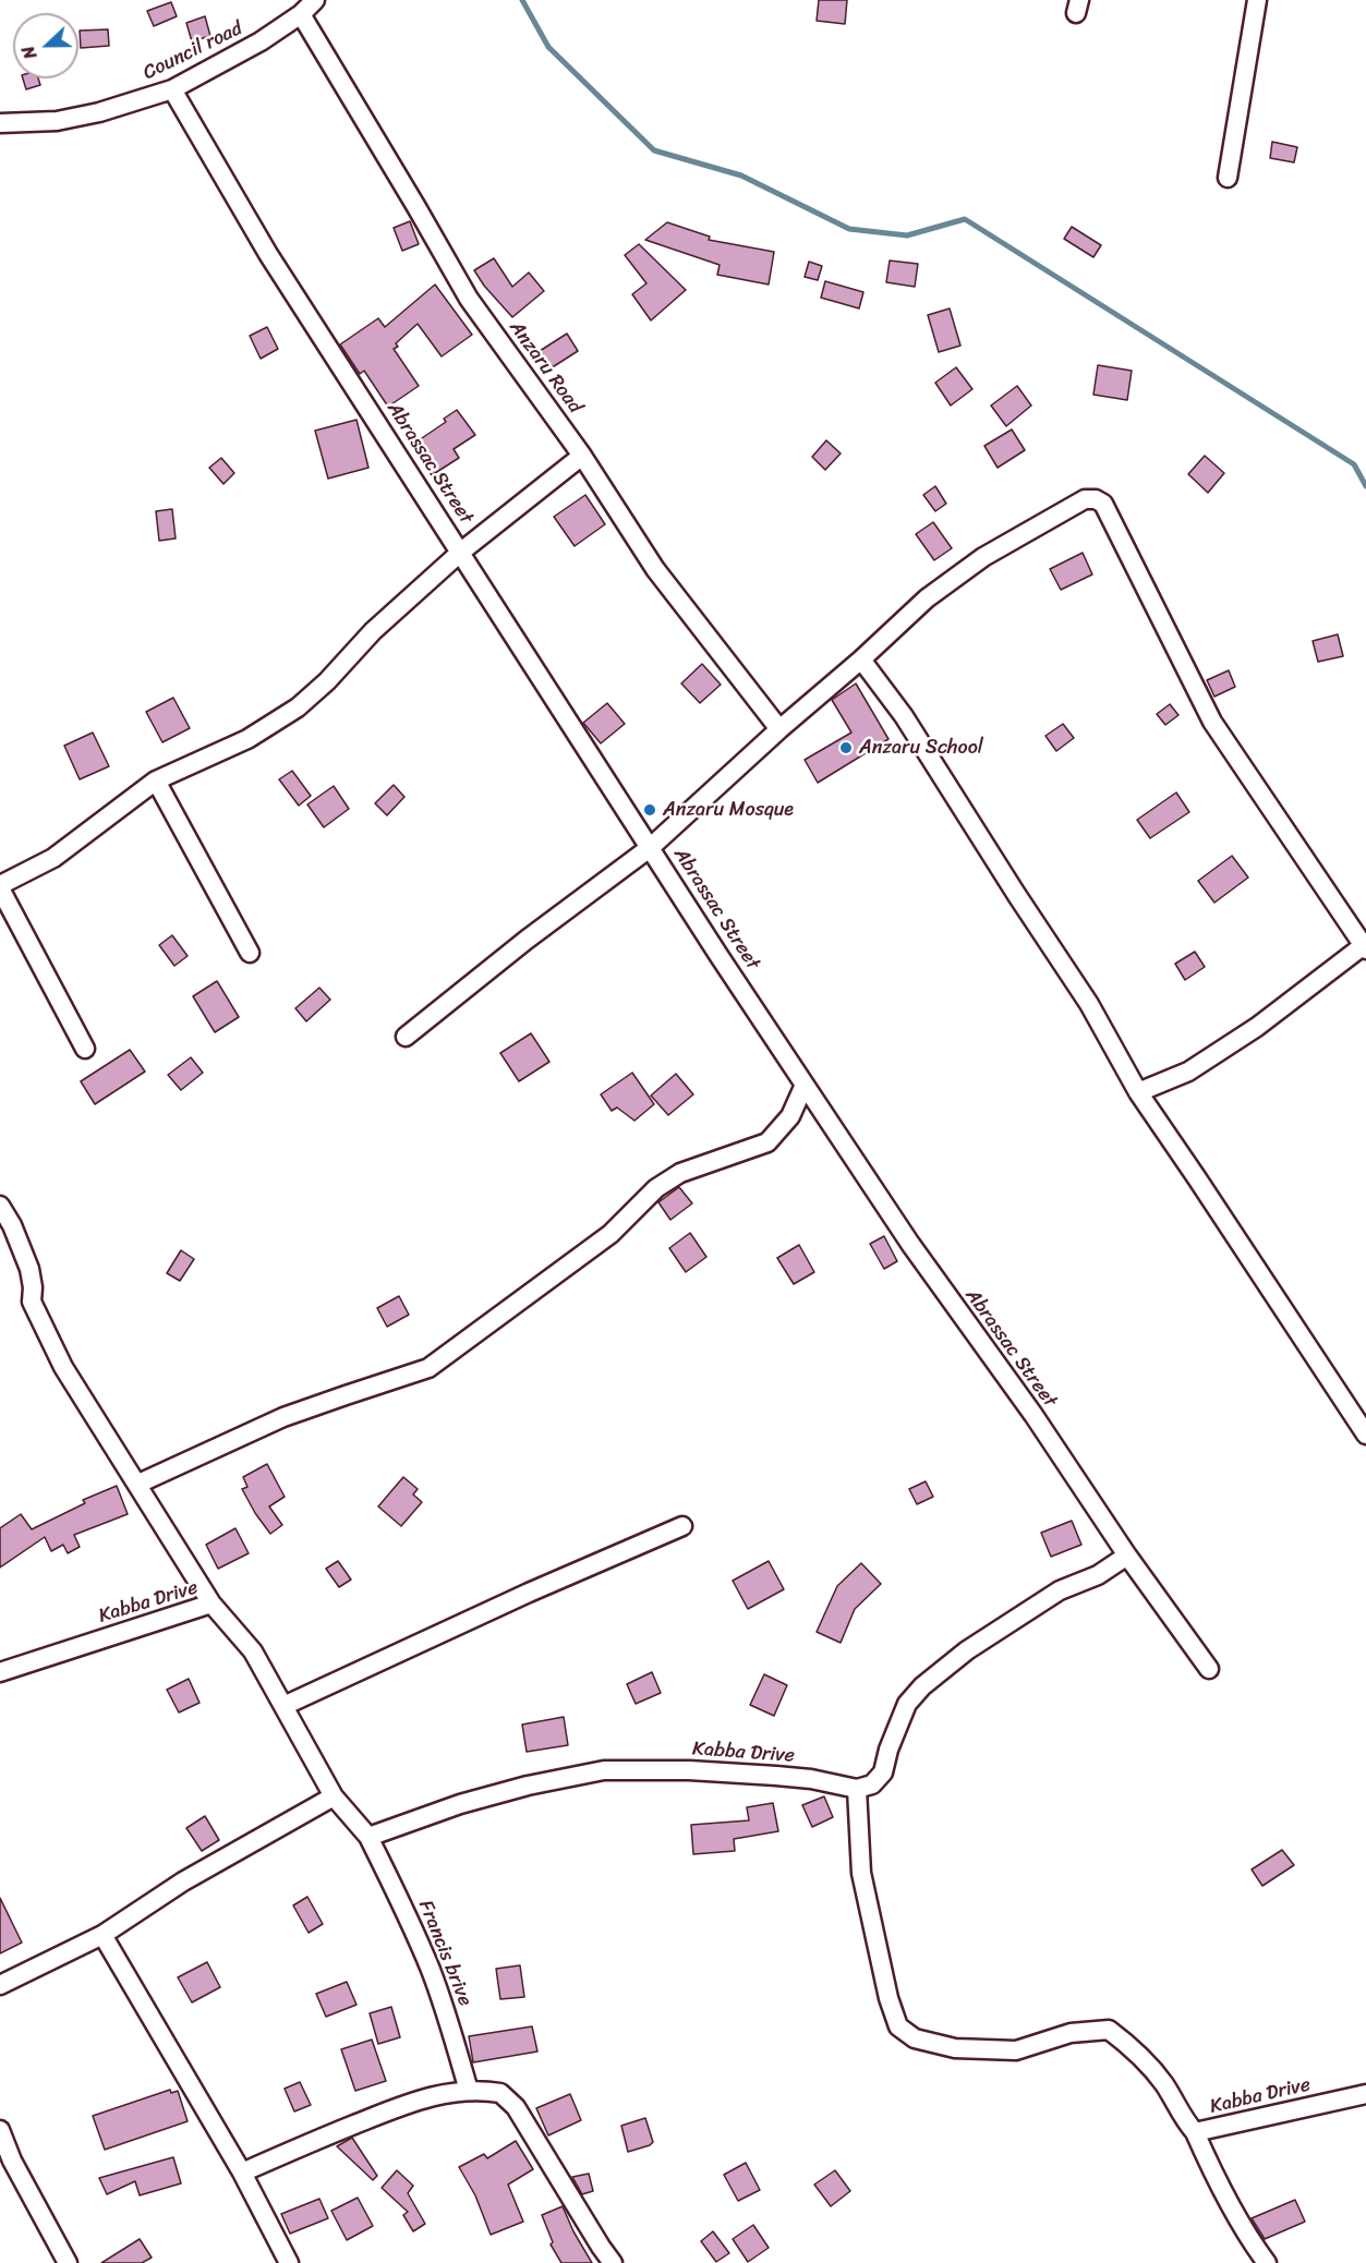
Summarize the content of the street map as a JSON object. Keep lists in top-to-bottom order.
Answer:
{
  "streets": {
    "street": [
      "Council road",
      "Anzaru Road",
      "Abrassac Street",
      "Kabba Drive",
      "Francis brive"
    ]
  },
  "crossings": [
    ["Council road", "Anzaru Road"],
    ["Council road", "Abrassac Street"],
    ["Kabba Drive", "Francis brive"]
  ],
  "places": ["Anzaru School", "Anzaru Mosque"],
  "north": "left"
}
